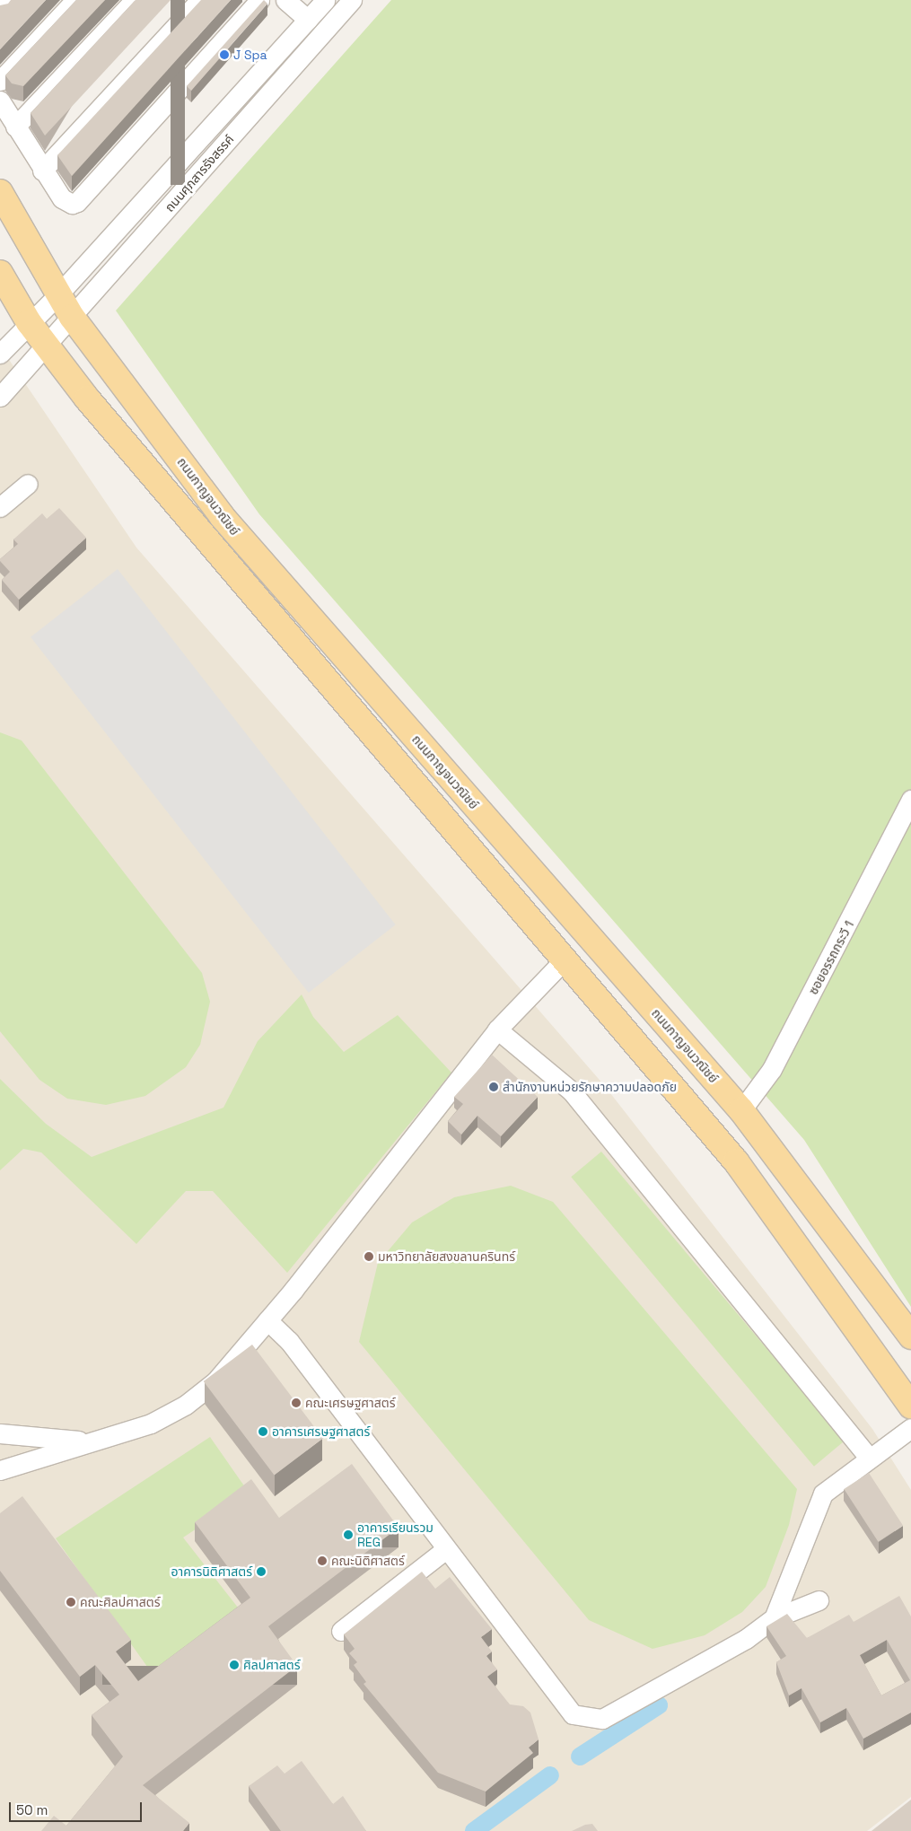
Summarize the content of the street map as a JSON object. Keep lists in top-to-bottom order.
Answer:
{
  "streets": {
    "main road": ["ถนนกาญจนวณิชย์"],
    "street": ["ถนนศุภสารรังสรรค์", "ซอยอรรถกระวี 1"]
  },
  "crossings": [
    ["ถนนศุภสารรังสรรค์", "ถนนกาญจนวณิชย์"],
    ["ถนนกาญจนวณิชย์", "ซอยอรรถกระวี 1"]
  ],
  "places": [
    "J Spa",
    "สำนักงานหน่วยรักษาความปลอดภัย",
    "มหาวิทยาลัยสงขลานครินทร์",
    "คณะเศรษฐศาสตร์",
    "อาคารเศรษฐศาสตร์",
    "อาคารเรียนรวม REG",
    "คณะนิติศาสตร์",
    "อาคารนิติศาสตร์",
    "คณะศิลปศาสตร์",
    "ศิลปศาสตร์"
  ],
  "scale_bar": "50 m"
}
